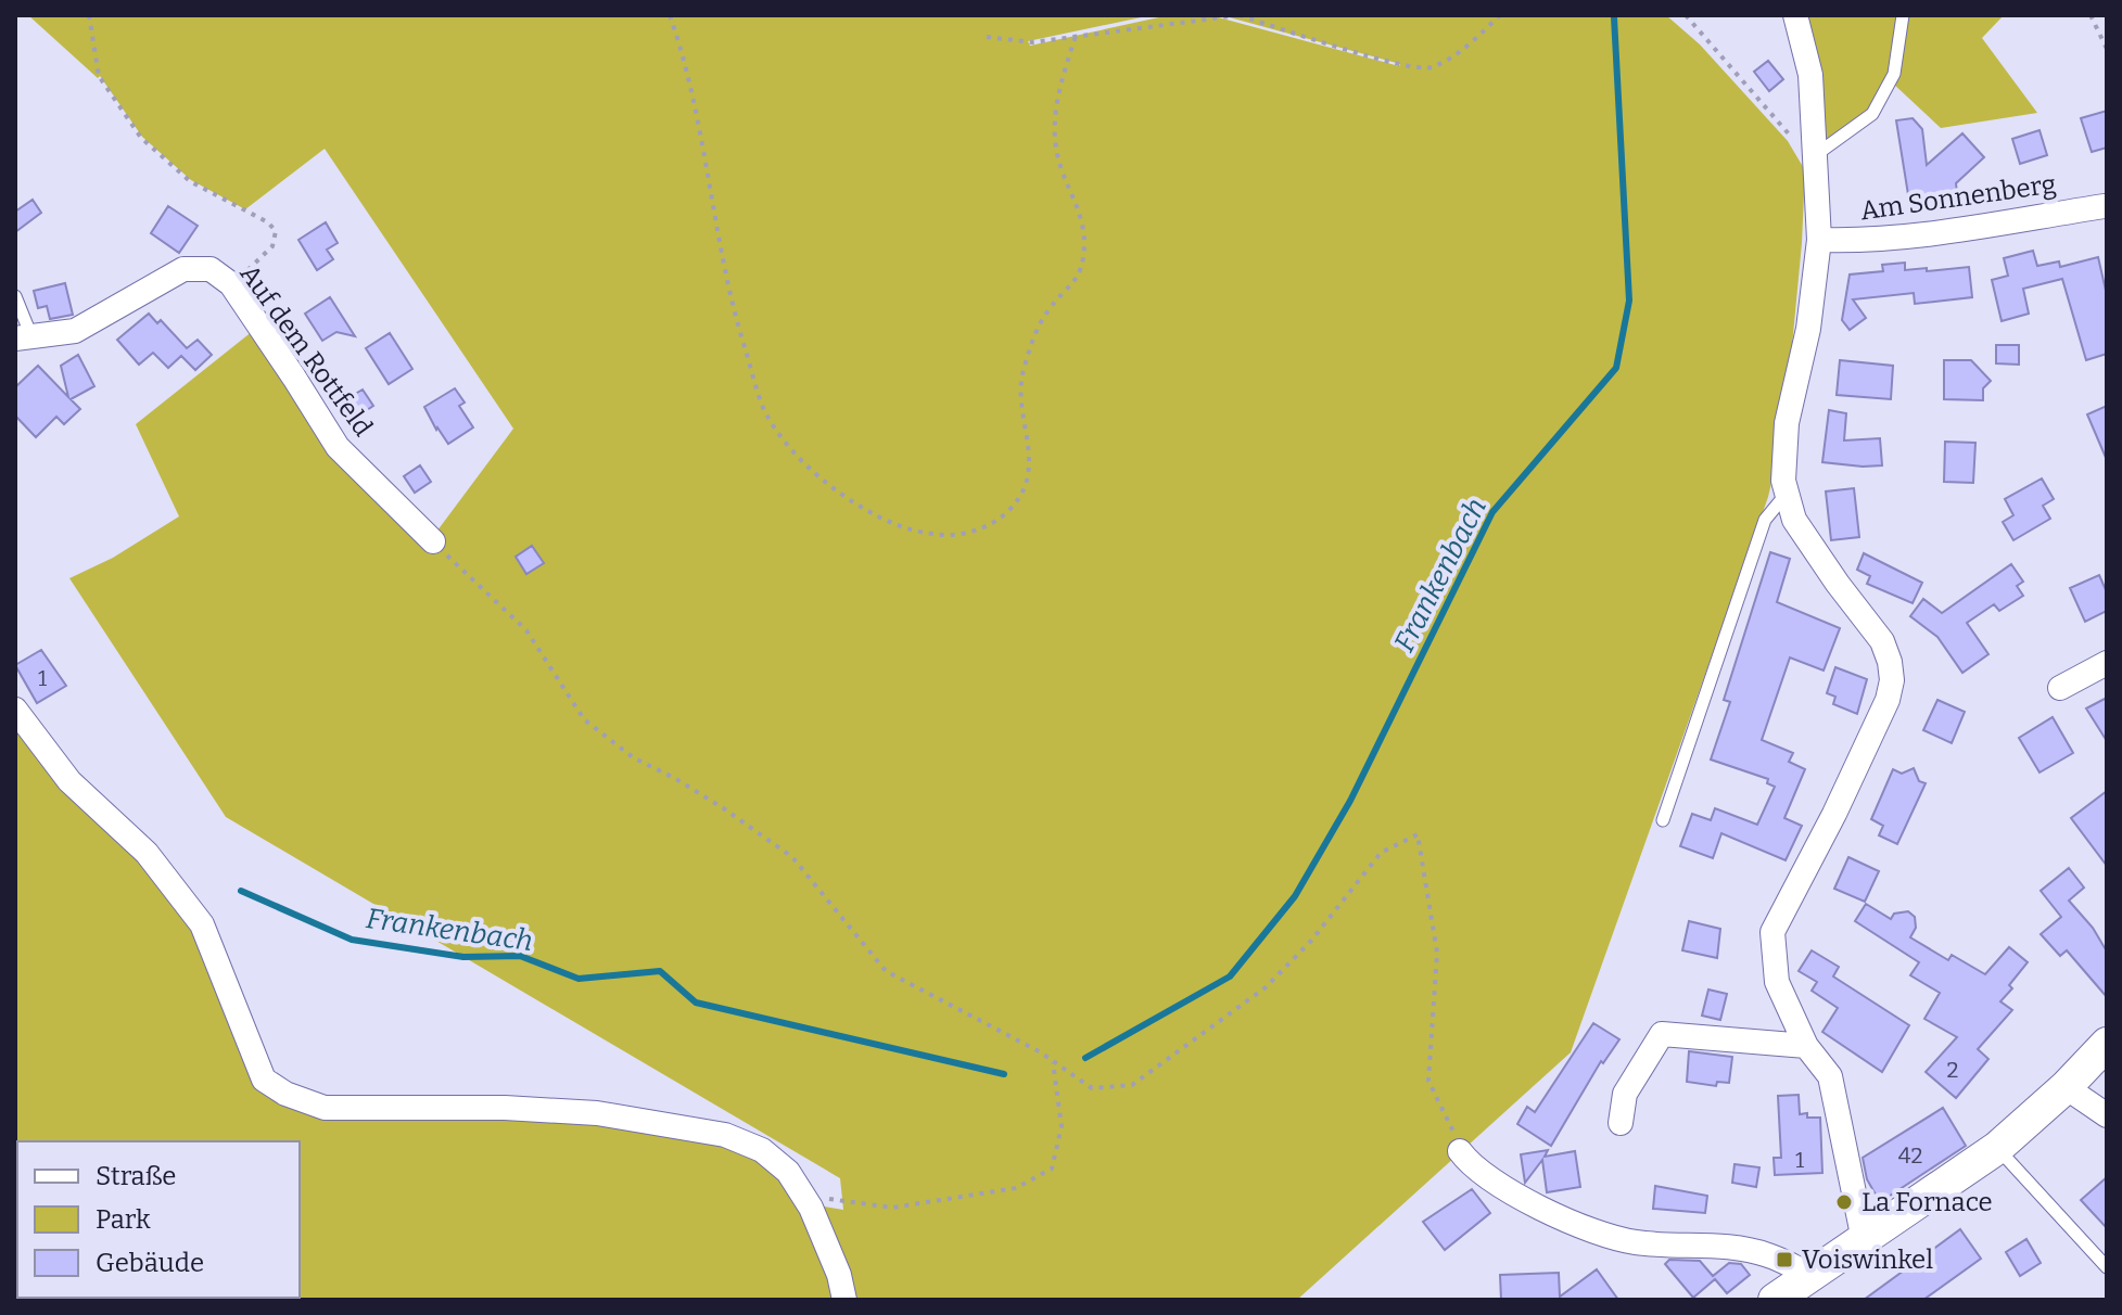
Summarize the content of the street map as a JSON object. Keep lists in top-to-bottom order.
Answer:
{
  "streets": {
    "street": ["Am Sonnenberg", "Auf dem Rottfeld"]
  },
  "water": ["Frankenbach"],
  "places": {
    "other": ["La Fornace"],
    "transit": ["Voiswinkel"]
  },
  "house_numbers": [
    "1",
    "2",
    "42",
    "1"
  ],
  "legend": ["Straße", "Park", "Gebäude"]
}
